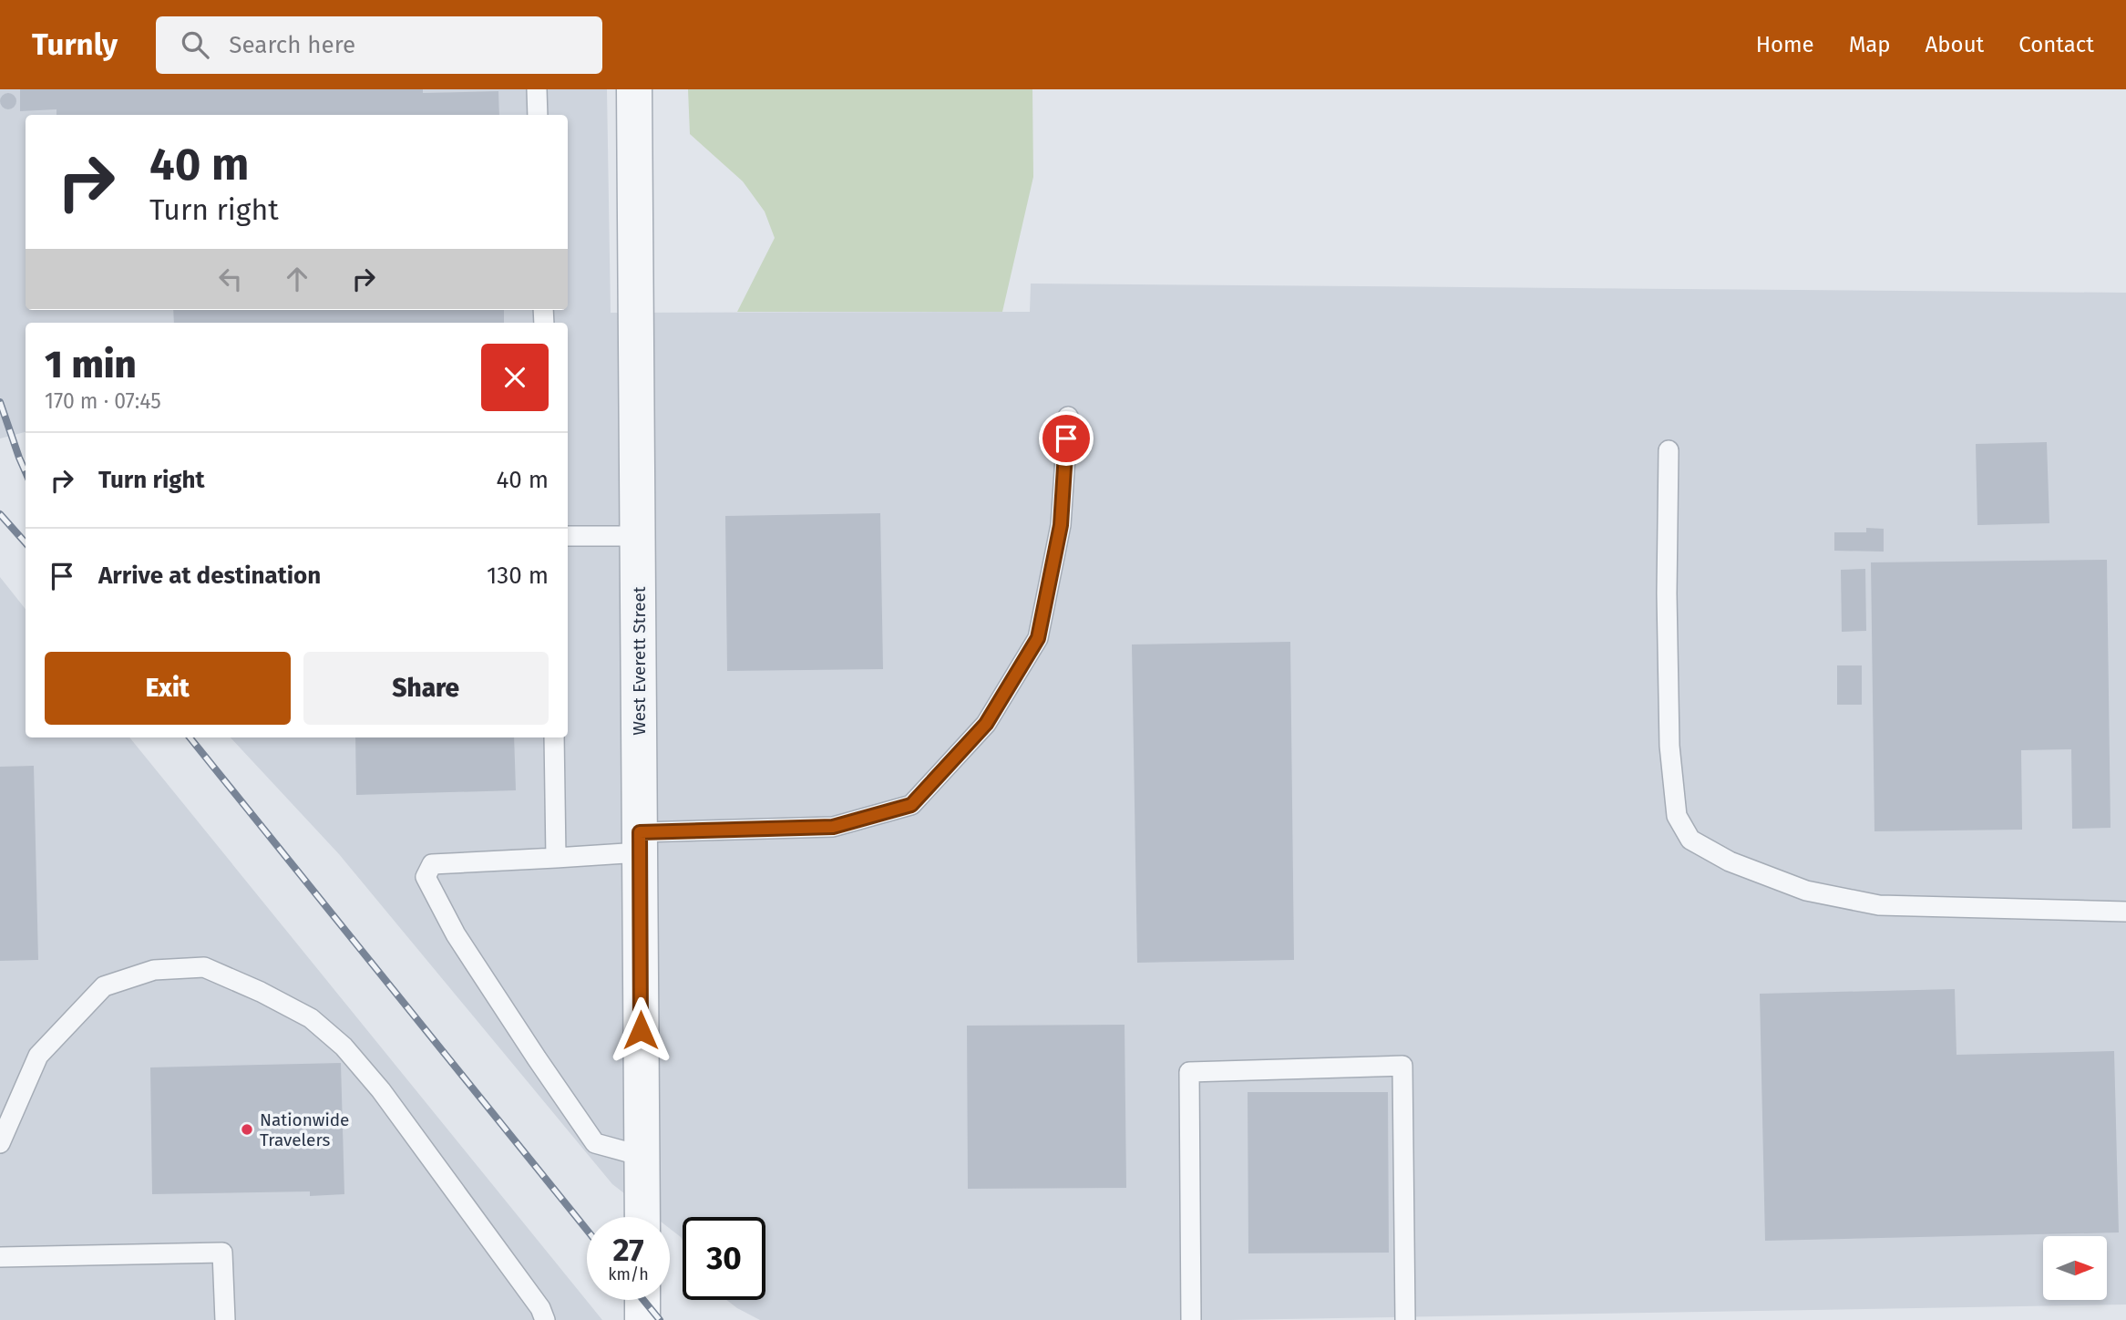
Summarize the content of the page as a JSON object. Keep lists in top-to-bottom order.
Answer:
{
  "streets": {
    "street": ["West Everett Street"]
  },
  "places": ["Nationwide Travelers"],
  "north": "right",
  "page": {
    "header": "Turnly",
    "search": "Search here",
    "nav": [
      "Home",
      "Map",
      "About",
      "Contact"
    ],
    "turn": ["40 m", "Turn right"],
    "heading": ["1 min", "170 m · 07:45"],
    "list": [
      {
        "name": "Turn right",
        "value": "40 m"
      },
      {
        "name": "Arrive at destination",
        "value": "130 m"
      }
    ],
    "buttons": ["Exit", "Share"],
    "speed": "27 km/h",
    "limit": "30"
  }
}
